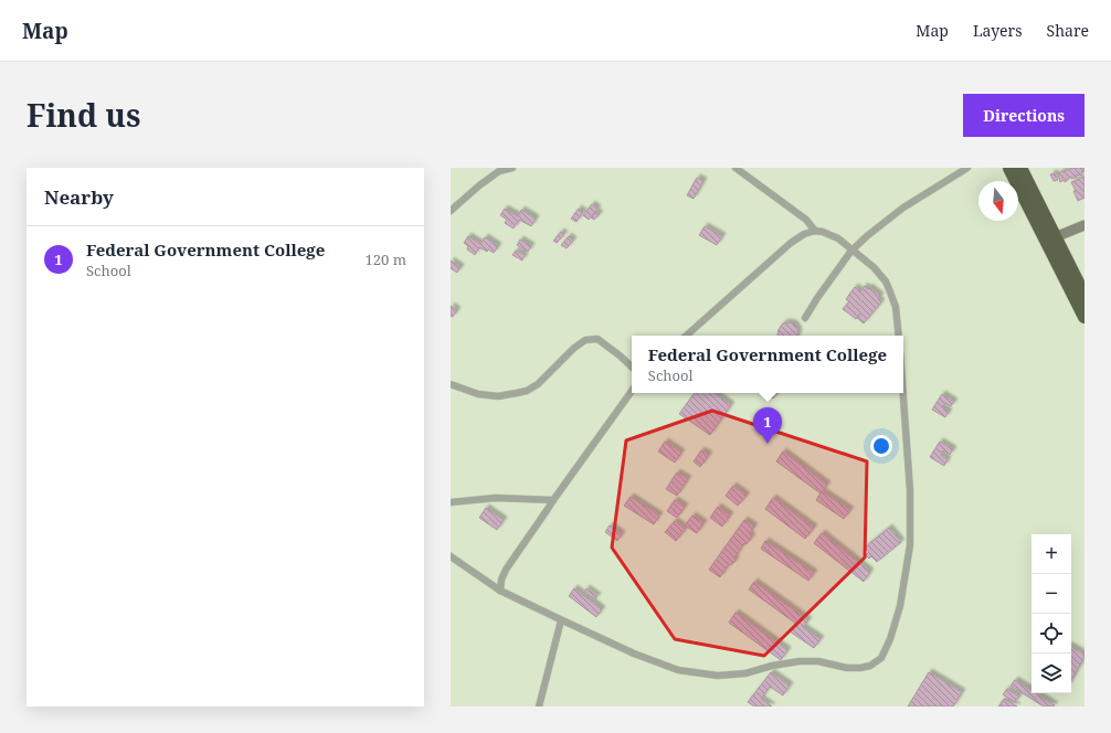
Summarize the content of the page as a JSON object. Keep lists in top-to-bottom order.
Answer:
{
  "north": "bottom",
  "page": {
    "header": "Map",
    "nav": ["Map", "Layers", "Share"],
    "title": "Find us",
    "buttons": "Directions",
    "heading": "Nearby",
    "list": [
      {
        "mark": "1",
        "name": "Federal Government College",
        "note": "School",
        "value": "120 m"
      }
    ],
    "popup": ["Federal Government College", "School"],
    "pins": "1",
    "map_buttons": ["+", "−"]
  }
}
